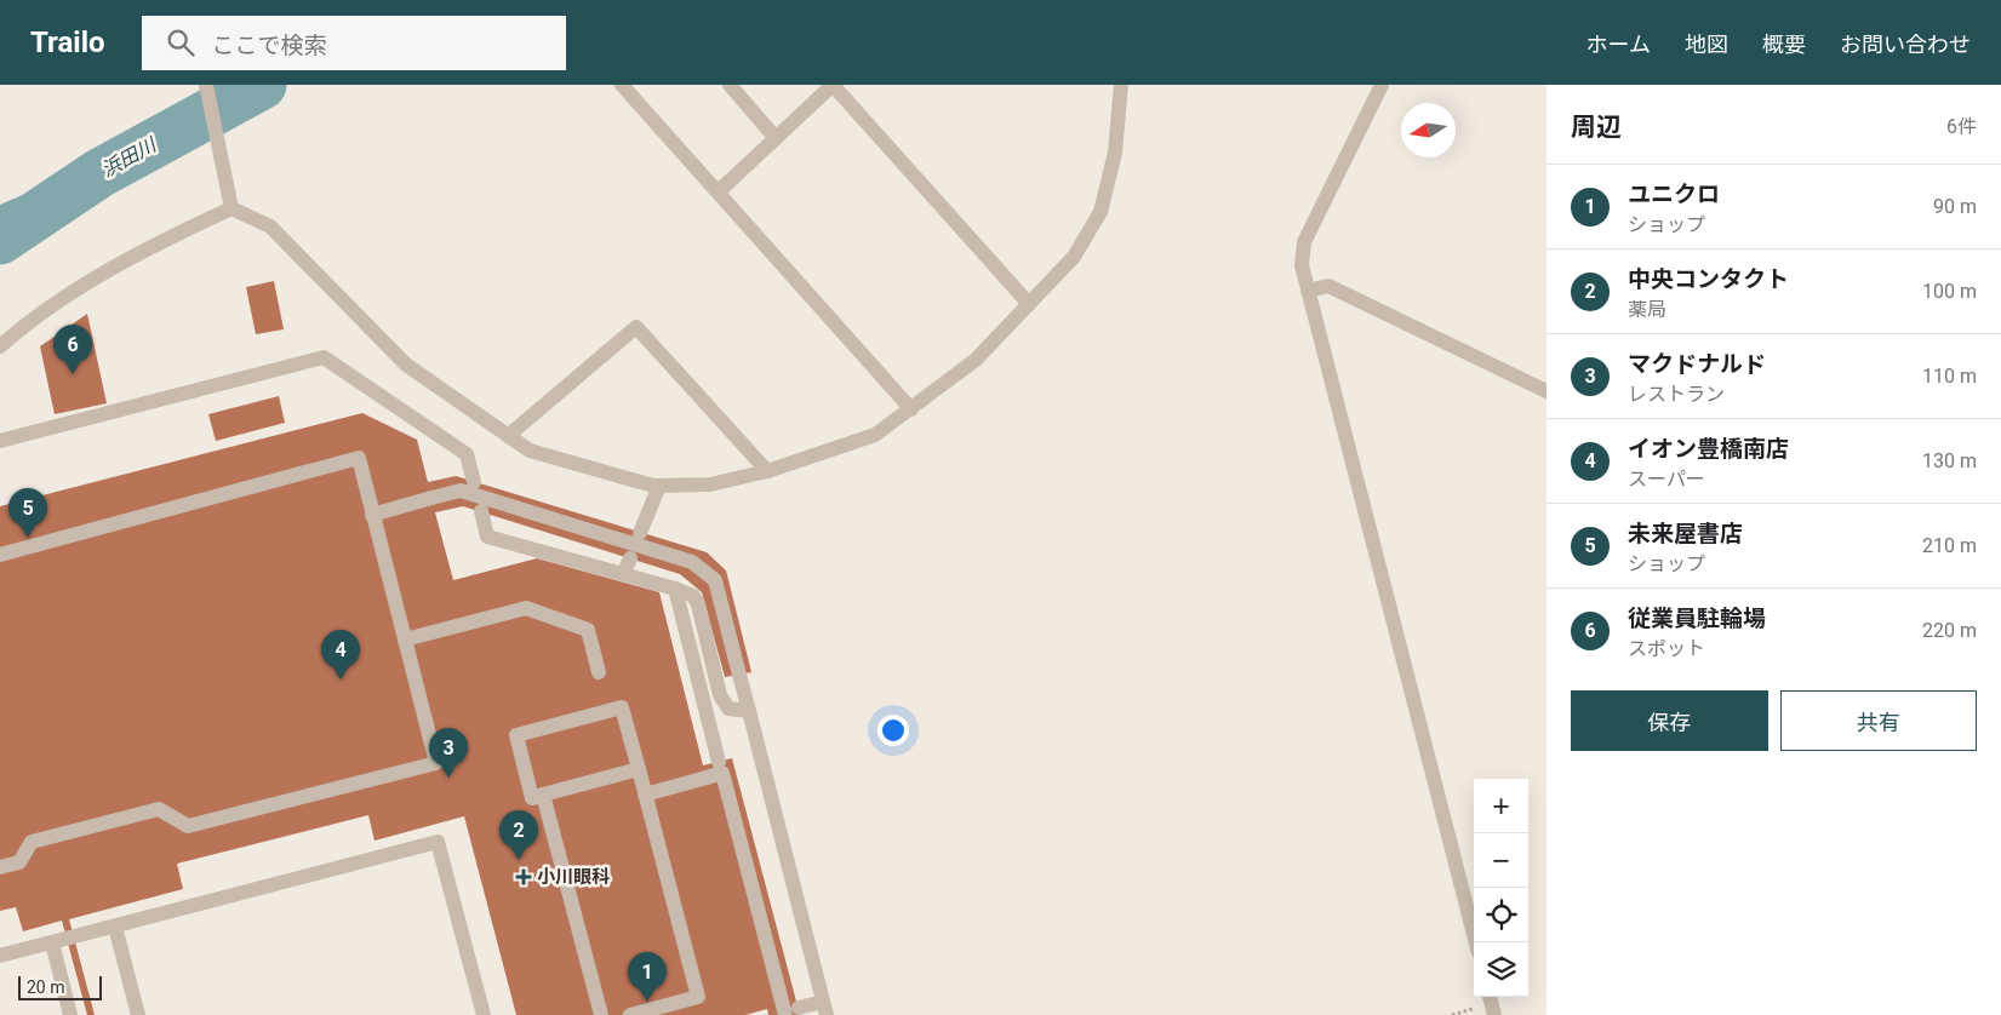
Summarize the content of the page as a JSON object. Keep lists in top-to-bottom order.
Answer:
{
  "water": ["浜田川"],
  "places": {
    "health": ["小川眼科"]
  },
  "scale_bar": "20 m",
  "north": "left",
  "page": {
    "header": "Trailo",
    "search": "ここで検索",
    "nav": [
      "ホーム",
      "地図",
      "概要",
      "お問い合わせ"
    ],
    "heading": ["周辺", "6件"],
    "list": [
      {
        "mark": "1",
        "name": "ユニクロ",
        "note": "ショップ",
        "value": "90 m"
      },
      {
        "mark": "2",
        "name": "中央コンタクト",
        "note": "薬局",
        "value": "100 m"
      },
      {
        "mark": "3",
        "name": "マクドナルド",
        "note": "レストラン",
        "value": "110 m"
      },
      {
        "mark": "4",
        "name": "イオン豊橋南店",
        "note": "スーパー",
        "value": "130 m"
      },
      {
        "mark": "5",
        "name": "未来屋書店",
        "note": "ショップ",
        "value": "210 m"
      },
      {
        "mark": "6",
        "name": "従業員駐輪場",
        "note": "スポット",
        "value": "220 m"
      }
    ],
    "pins": [
      "6",
      "5",
      "4",
      "3",
      "2",
      "1"
    ],
    "buttons": ["保存", "共有"],
    "map_buttons": ["+", "−"],
    "scale": "20 m"
  }
}
